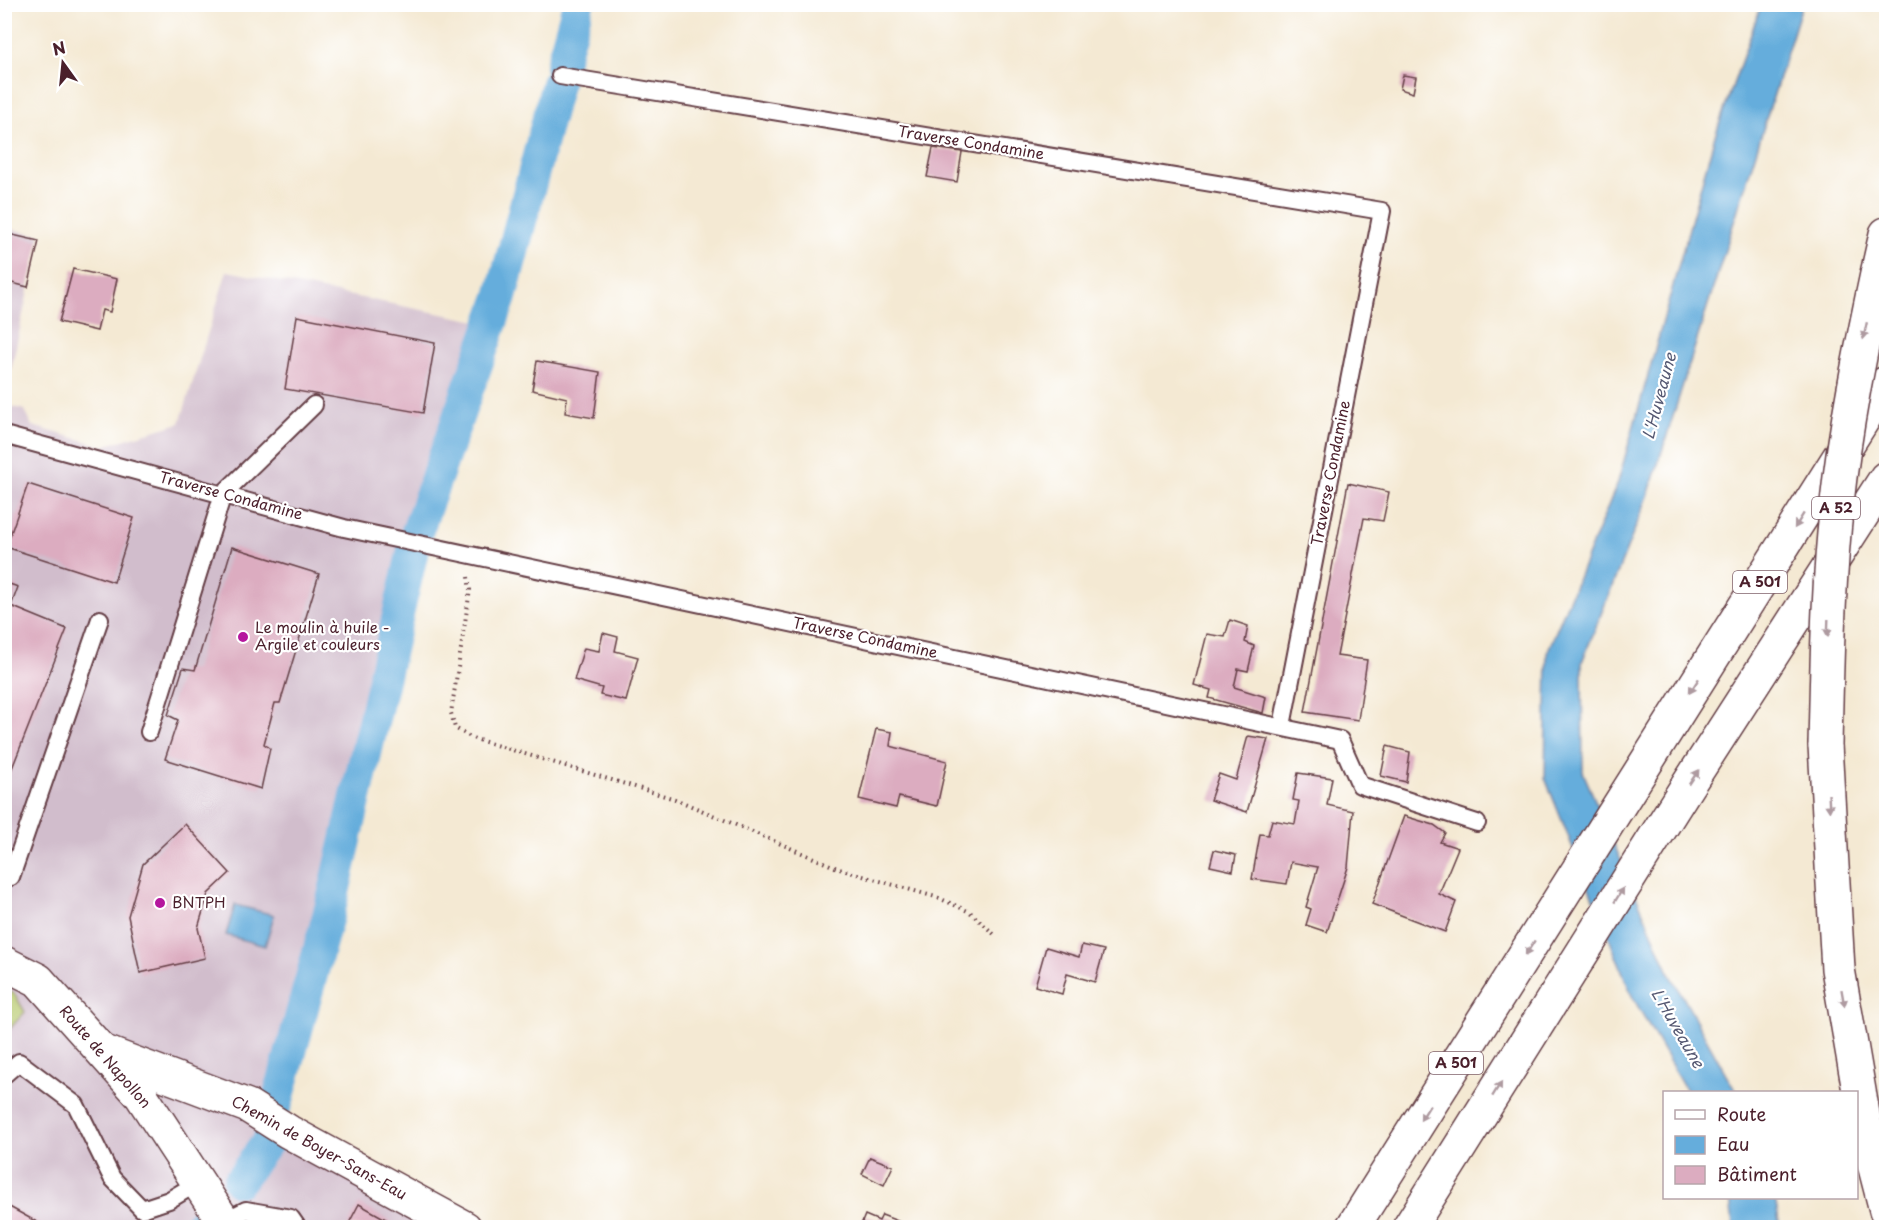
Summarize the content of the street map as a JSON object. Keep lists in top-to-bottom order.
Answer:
{
  "streets": {
    "main road": [
      "A 52",
      "A 501",
      "Route de Napollon",
      "Chemin de Boyer-Sans-Eau"
    ],
    "lane": ["Traverse Condamine"]
  },
  "crossings": [
    ["Route de Napollon", "Chemin de Boyer-Sans-Eau"]
  ],
  "water": ["L'Huveaune"],
  "places": ["Le moulin à huile - Argile et couleurs", "BNTPH"],
  "legend": ["Route", "Eau", "Bâtiment"],
  "north": "top"
}
